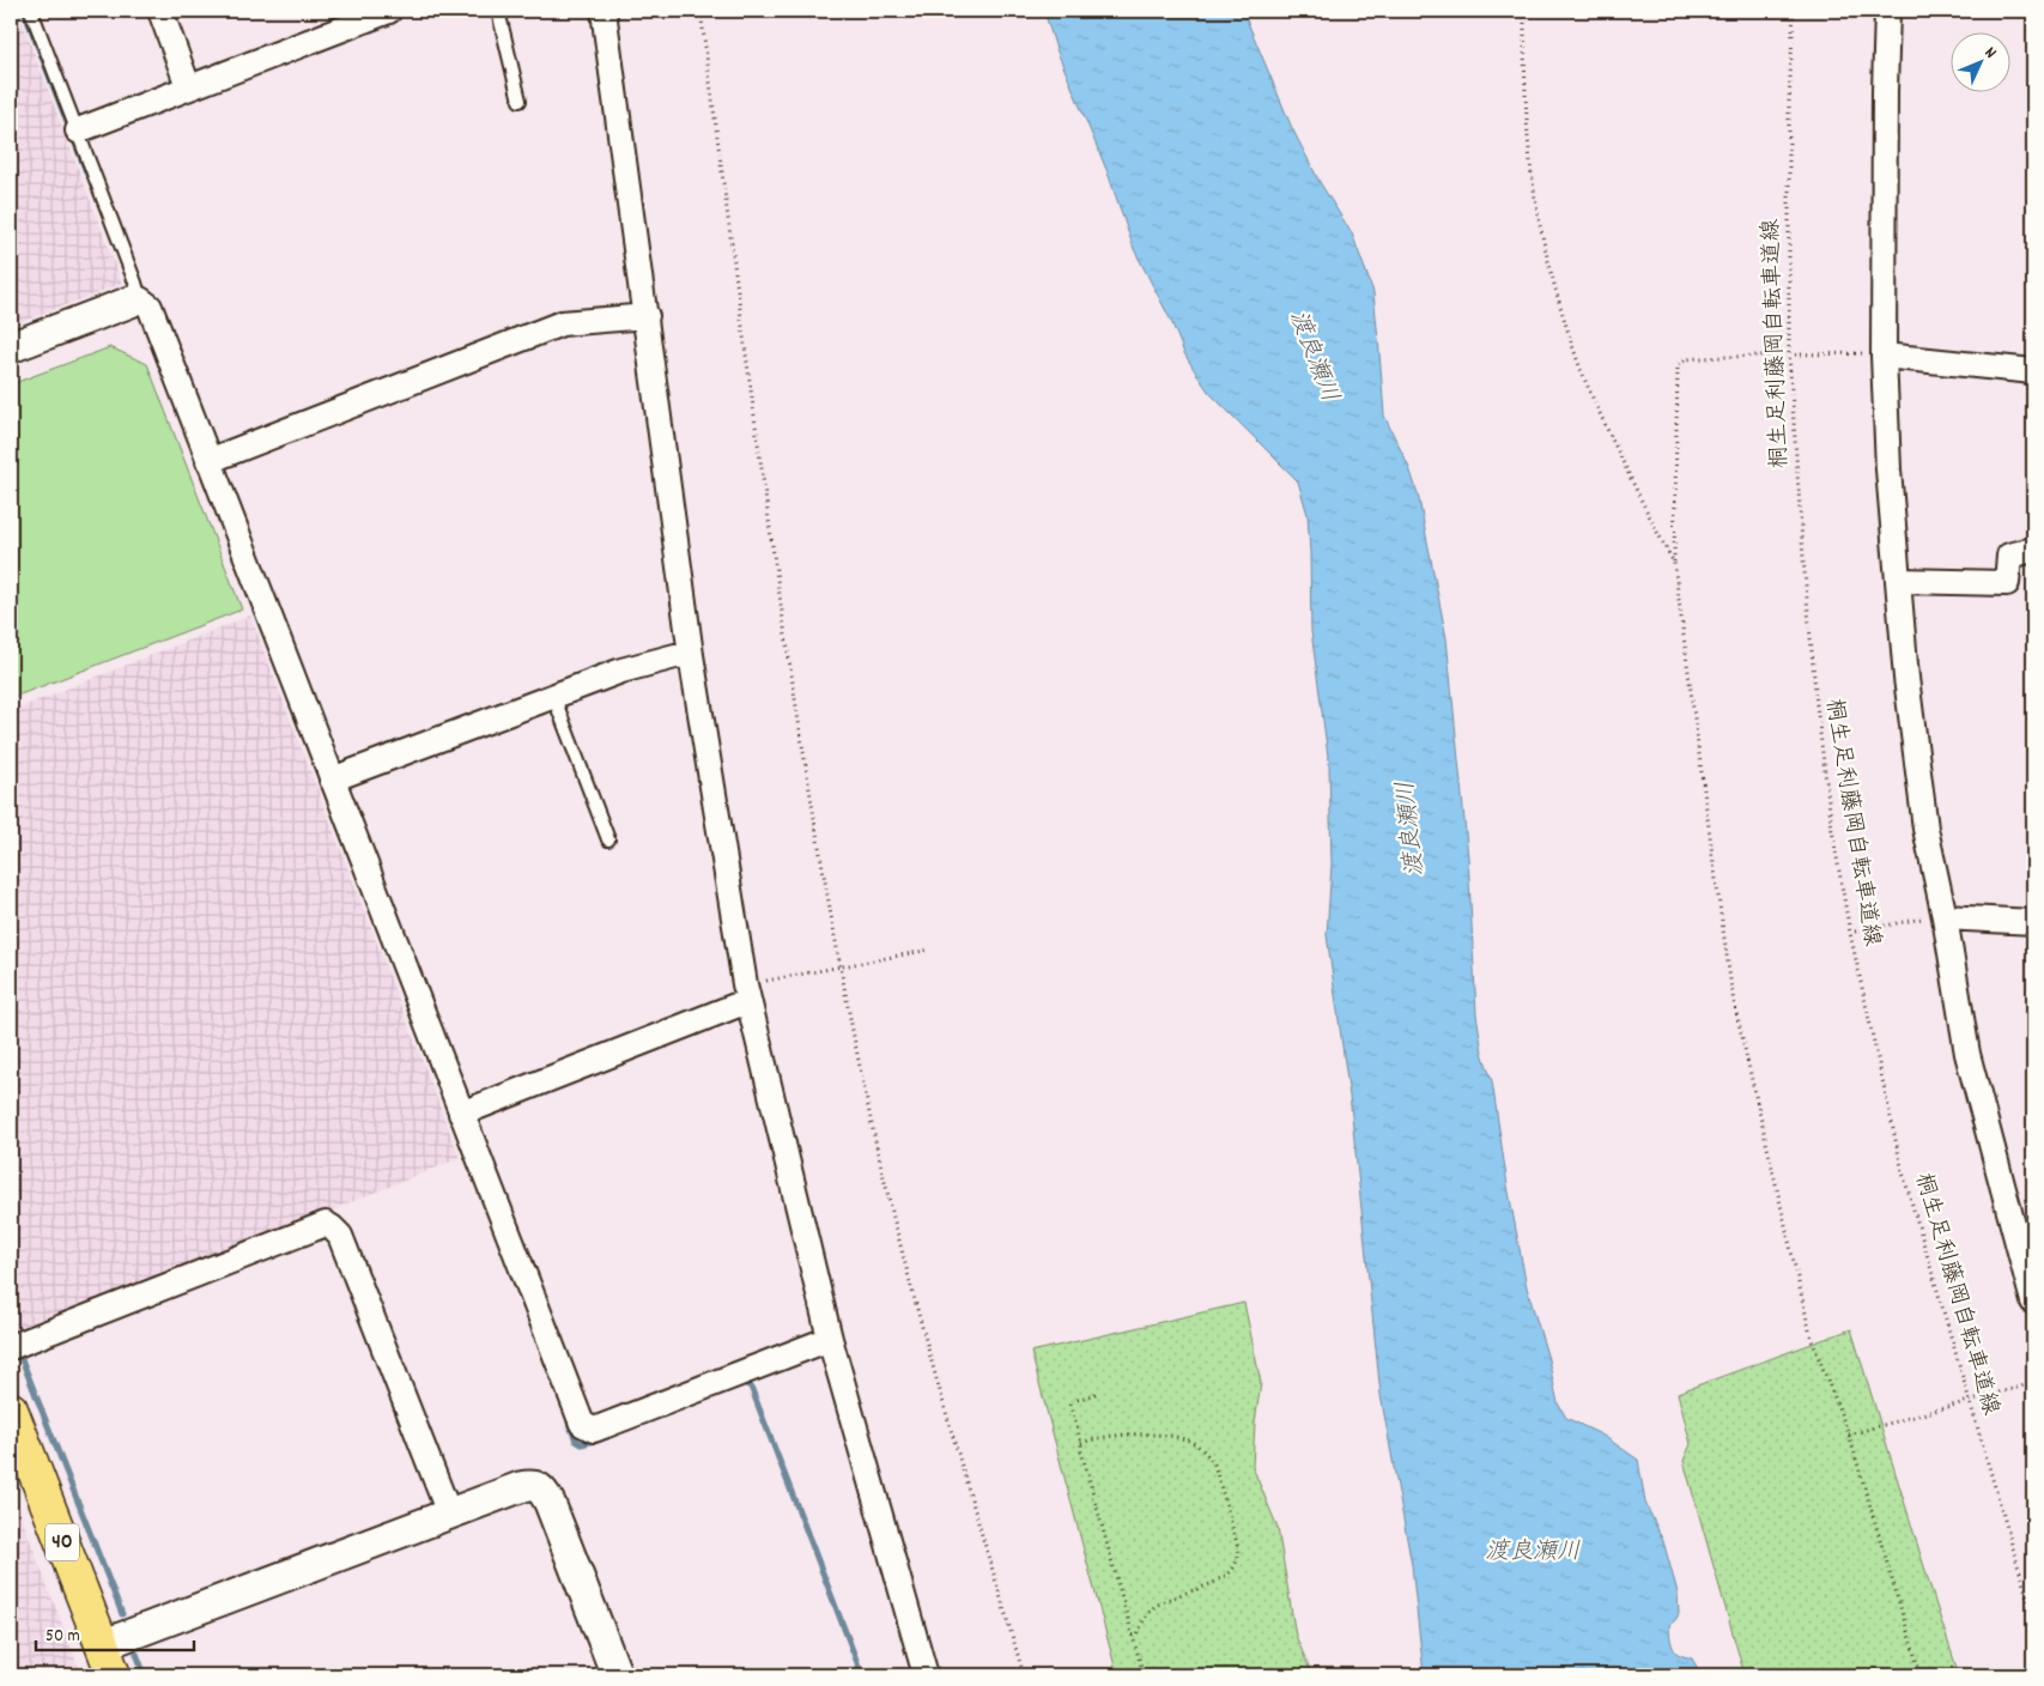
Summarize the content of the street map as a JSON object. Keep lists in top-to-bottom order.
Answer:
{
  "streets": {
    "main road": ["40"],
    "path": ["桐生足利藤岡自転車道線"]
  },
  "water": ["渡良瀬川"],
  "scale_bar": "50 m",
  "north": "top right"
}
